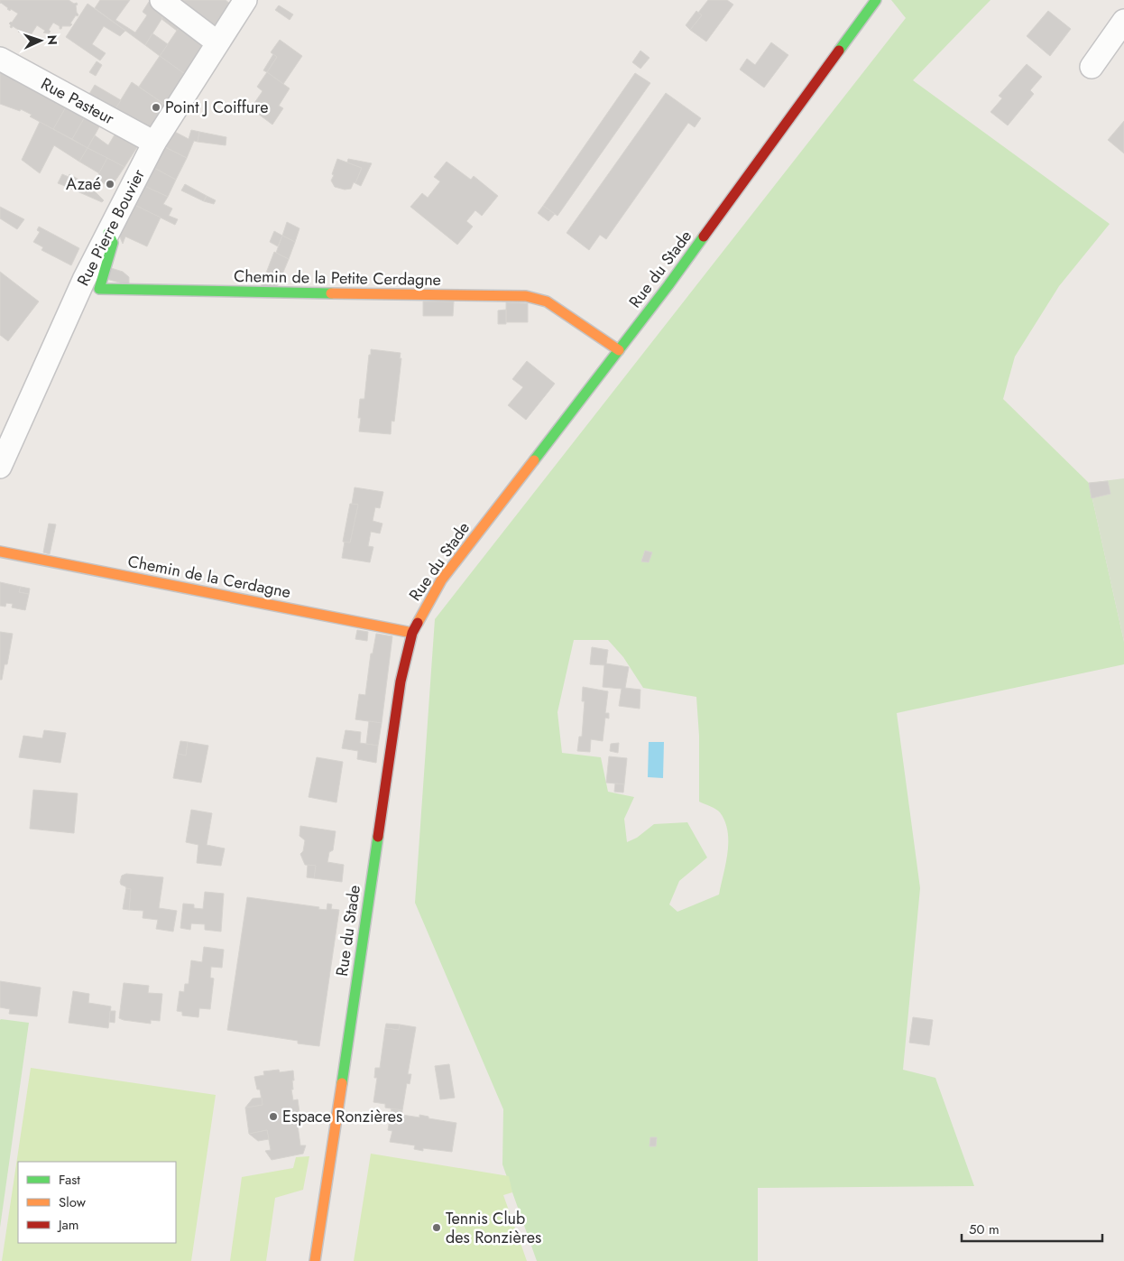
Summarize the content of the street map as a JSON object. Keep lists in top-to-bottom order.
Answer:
{
  "streets": {
    "street": [
      "Rue Pasteur",
      "Rue Pierre Bouvier",
      "Rue du Stade",
      "Chemin de la Petite Cerdagne",
      "Chemin de la Cerdagne"
    ]
  },
  "crossings": [
    ["Rue Pasteur", "Rue Pierre Bouvier"],
    ["Rue Pierre Bouvier", "Chemin de la Petite Cerdagne"],
    ["Rue du Stade", "Chemin de la Petite Cerdagne"],
    ["Rue du Stade", "Chemin de la Cerdagne"]
  ],
  "places": [
    "Point J Coiffure",
    "Azaé",
    "Espace Ronzières",
    "Tennis Club des Ronzières"
  ],
  "legend": ["Fast", "Slow", "Jam"],
  "scale_bar": "50 m",
  "north": "right"
}
